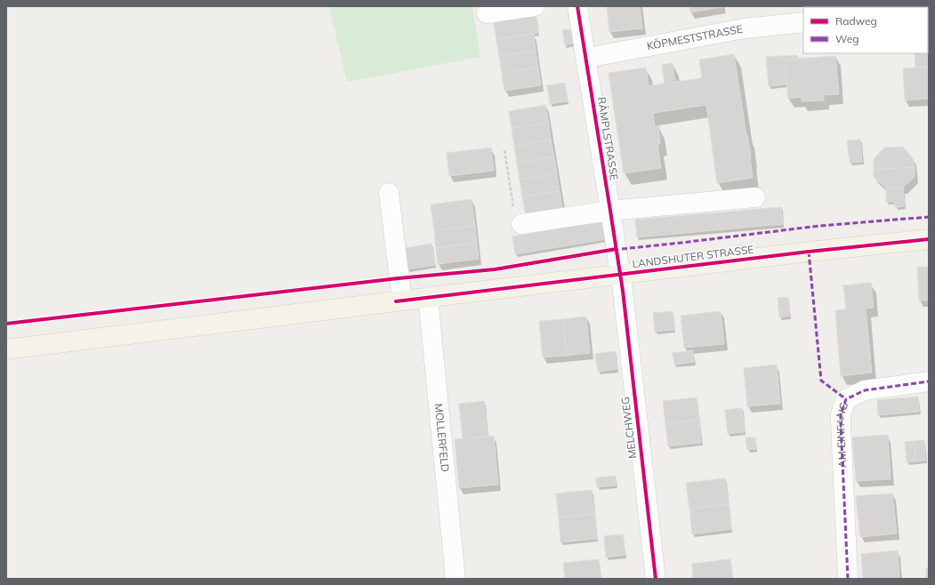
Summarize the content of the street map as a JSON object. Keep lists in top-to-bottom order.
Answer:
{
  "streets": {
    "main road": ["LANDSHUTER STRASSE"],
    "street": [
      "KÖPMESTSTRASSE",
      "RÄMPLSTRASSE",
      "MELCHWEG",
      "AM EINFANG",
      "MOLLERFELD"
    ]
  },
  "crossings": [
    ["KÖPMESTSTRASSE", "RÄMPLSTRASSE"],
    ["RÄMPLSTRASSE", "LANDSHUTER STRASSE"],
    ["RÄMPLSTRASSE", "MELCHWEG"],
    ["LANDSHUTER STRASSE", "MELCHWEG"],
    ["LANDSHUTER STRASSE", "MOLLERFELD"]
  ],
  "legend": ["Radweg", "Weg"]
}
